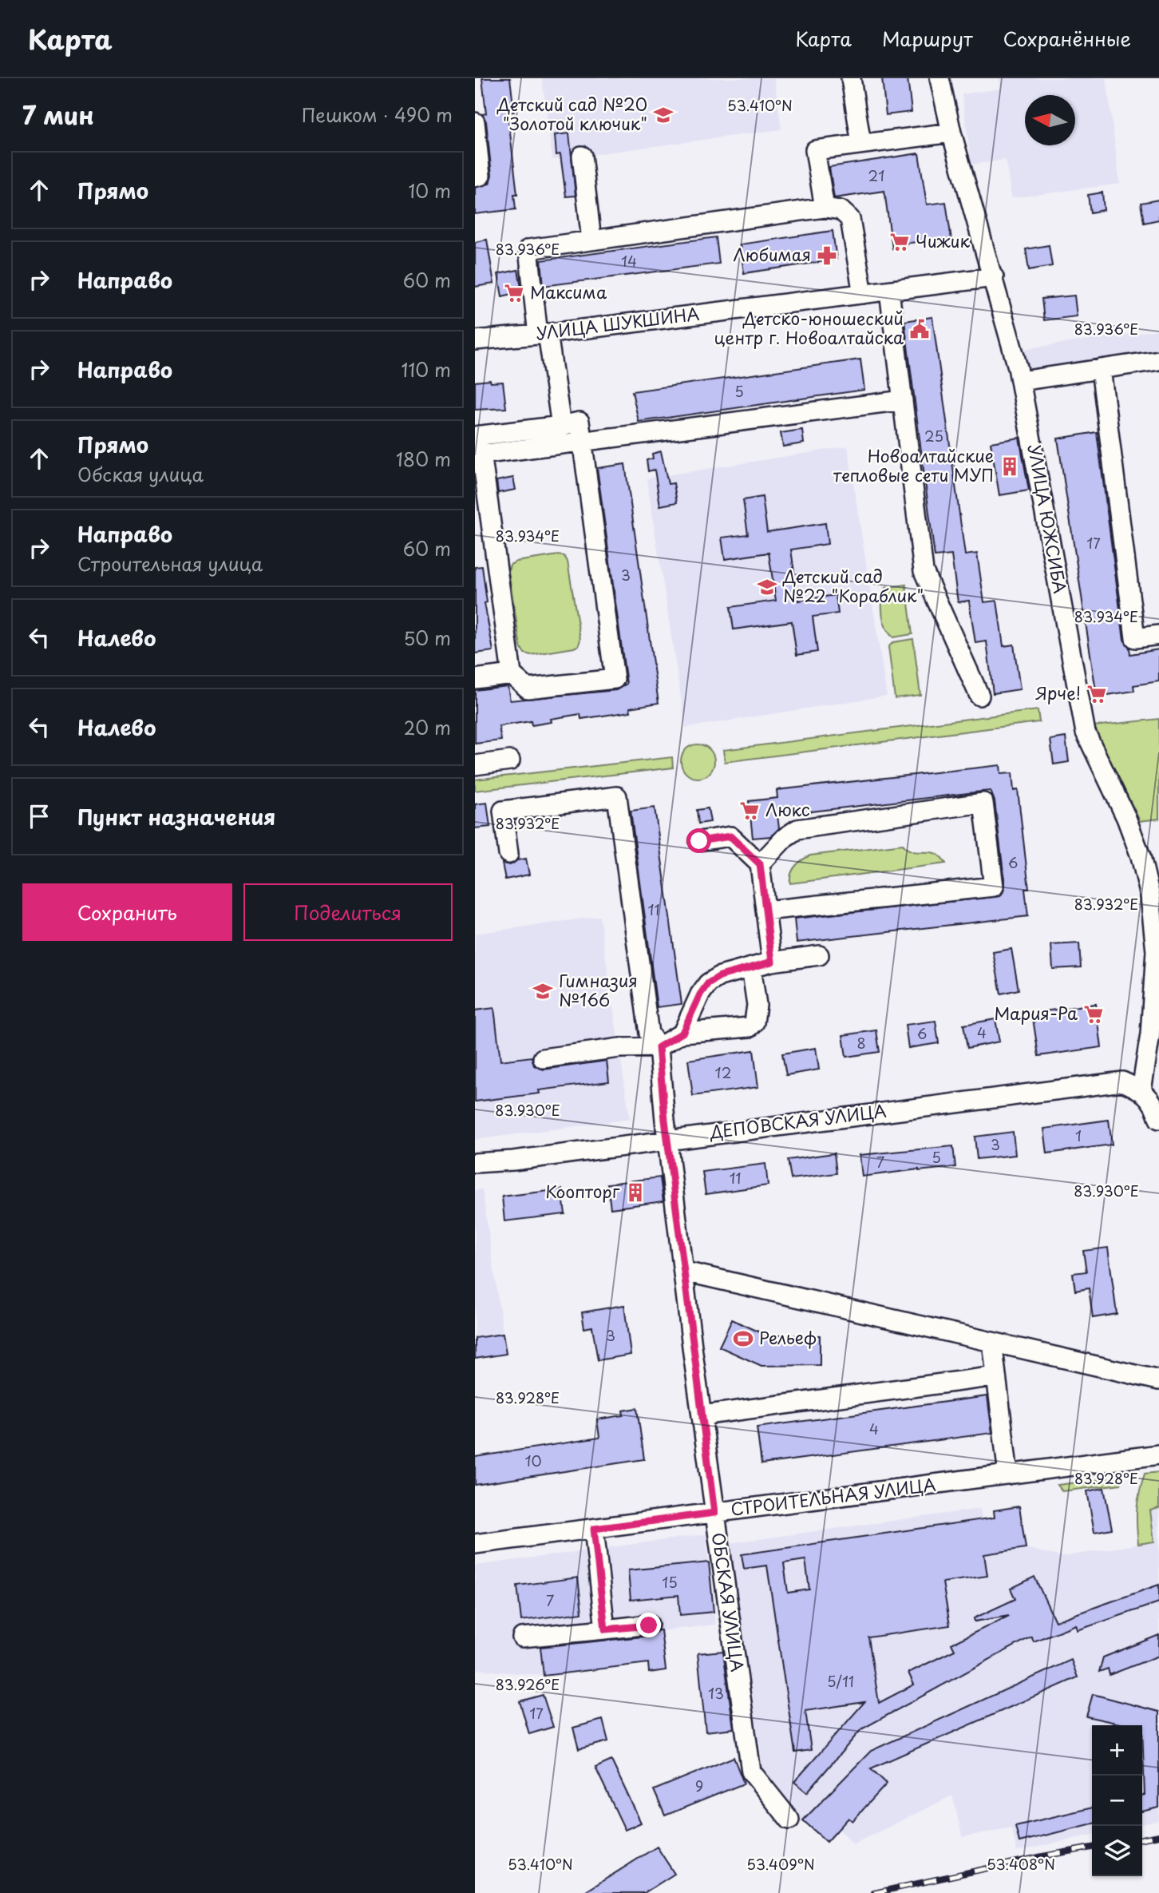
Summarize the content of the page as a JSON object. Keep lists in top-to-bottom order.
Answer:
{
  "streets": {
    "street": [
      "УЛИЦА ШУКШИНА",
      "УЛИЦА ЮЖСИБА",
      "ДЕПОВСКАЯ УЛИЦА",
      "СТРОИТЕЛЬНАЯ УЛИЦА",
      "ОБСКАЯ УЛИЦА"
    ]
  },
  "crossings": [
    ["УЛИЦА ШУКШИНА", "УЛИЦА ЮЖСИБА"],
    ["УЛИЦА ЮЖСИБА", "ДЕПОВСКАЯ УЛИЦА"],
    ["ДЕПОВСКАЯ УЛИЦА", "ОБСКАЯ УЛИЦА"],
    ["СТРОИТЕЛЬНАЯ УЛИЦА", "ОБСКАЯ УЛИЦА"]
  ],
  "places": {
    "school or university": ["Детский сад №20 \"Золотой ключик\"", "Детский сад №22 \"Кораблик\"", "Гимназия №166"],
    "supermarket": [
      "Чижик",
      "Максима",
      "Ярче!",
      "Люкс",
      "Мария-Ра"
    ],
    "pharmacy": ["Любимая"],
    "public building": ["Детско-юношеский центр г. Новоалтайска"],
    "building": ["Новоалтайские тепловые сети МУП", "Коопторг"],
    "sports": ["Рельеф"]
  },
  "house_numbers": [
    "21",
    "14",
    "5",
    "25",
    "17",
    "3",
    "6",
    "11",
    "4",
    "6",
    "8",
    "12",
    "1",
    "3",
    "5",
    "7",
    "11",
    "3",
    "4",
    "10",
    "15",
    "7",
    "5/11",
    "13",
    "17",
    "9"
  ],
  "north": "left",
  "page": {
    "header": "Карта",
    "nav": ["Карта", "Маршрут", "Сохранённые"],
    "heading": ["7 мин", "Пешком · 490 m"],
    "list": [
      ["Прямо", "10 m"],
      ["Направо", "60 m"],
      ["Направо", "110 m"],
      ["Прямо", "Обская улица", "180 m"],
      ["Направо", "Строительная улица", "60 m"],
      ["Налево", "50 m"],
      ["Налево", "20 m"],
      "Пункт назначения"
    ],
    "buttons": ["Сохранить", "Поделиться"],
    "map_buttons": ["+", "−"]
  },
  "coordinates": [
    "53.410°N",
    "83.936°E",
    "83.934°E",
    "83.932°E",
    "83.930°E",
    "83.928°E",
    "83.926°E",
    "53.409°N",
    "53.408°N"
  ]
}
